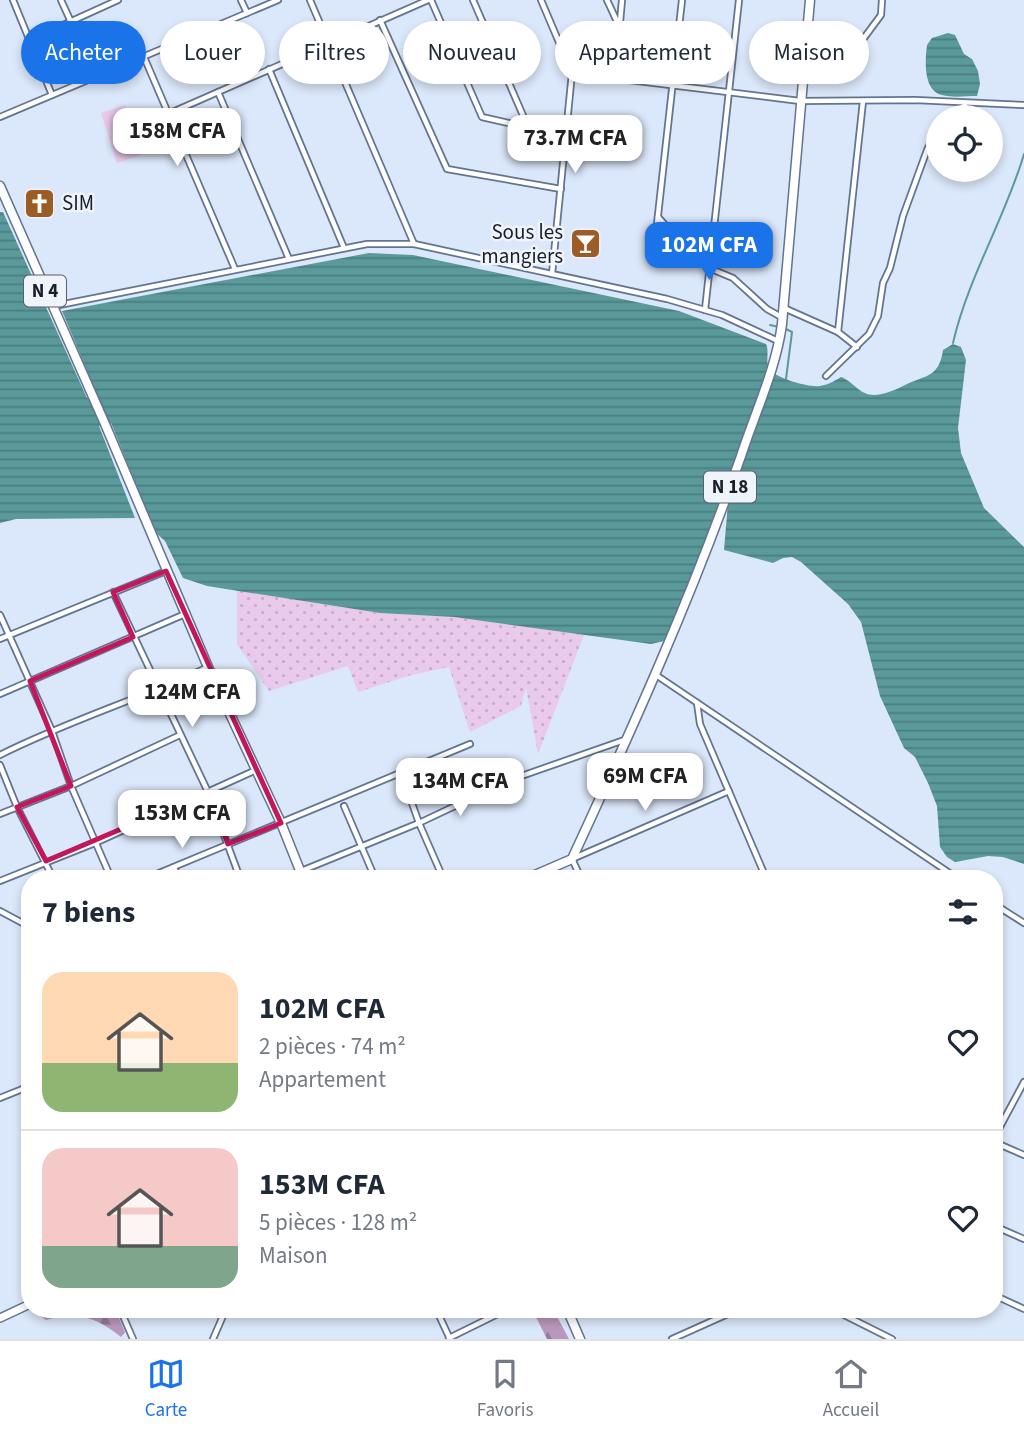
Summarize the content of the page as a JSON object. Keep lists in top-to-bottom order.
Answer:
{
  "streets": {
    "main road": ["N 4", "N 18"]
  },
  "places": {
    "church": ["SIM"],
    "bar": ["Sous les mangiers"]
  },
  "page": {
    "chip": [
      "Acheter",
      "Louer",
      "Filtres",
      "Nouveau",
      "Appartement",
      "Maison"
    ],
    "price": [
      "158M CFA",
      "73.7M CFA",
      "102M CFA",
      "124M CFA",
      "69M CFA",
      "134M CFA",
      "153M CFA"
    ],
    "heading": "7 biens",
    "list": [
      {
        "name": "102M CFA",
        "note": "2 pièces · 74 m² · Appartement"
      },
      {
        "name": "153M CFA",
        "note": "5 pièces · 128 m² · Maison"
      }
    ],
    "tabs": ["Carte", "Favoris", "Accueil"]
  }
}
